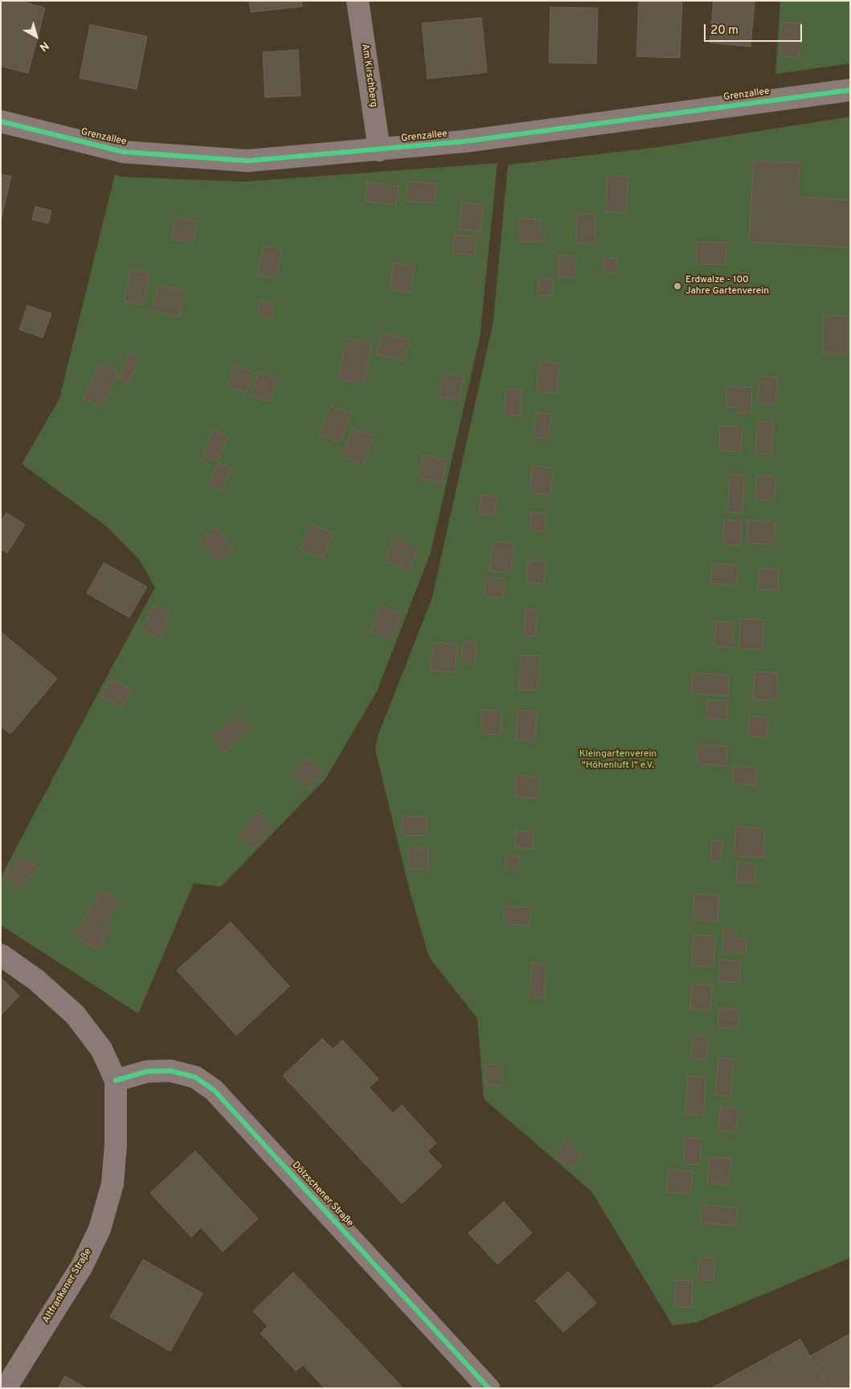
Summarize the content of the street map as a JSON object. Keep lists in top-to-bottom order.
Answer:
{
  "streets": {
    "street": [
      "Am Kirschberg",
      "Grenzallee",
      "Dölzschener Straße",
      "Altfrankener Straße"
    ]
  },
  "crossings": [
    ["Am Kirschberg", "Grenzallee"],
    ["Dölzschener Straße", "Altfrankener Straße"]
  ],
  "parks": ["Kleingartenverein \"Höhenluft I\" e.V."],
  "places": ["Erdwalze - 100 Jahre Gartenverein"],
  "scale_bar": "20 m",
  "north": "bottom right"
}
